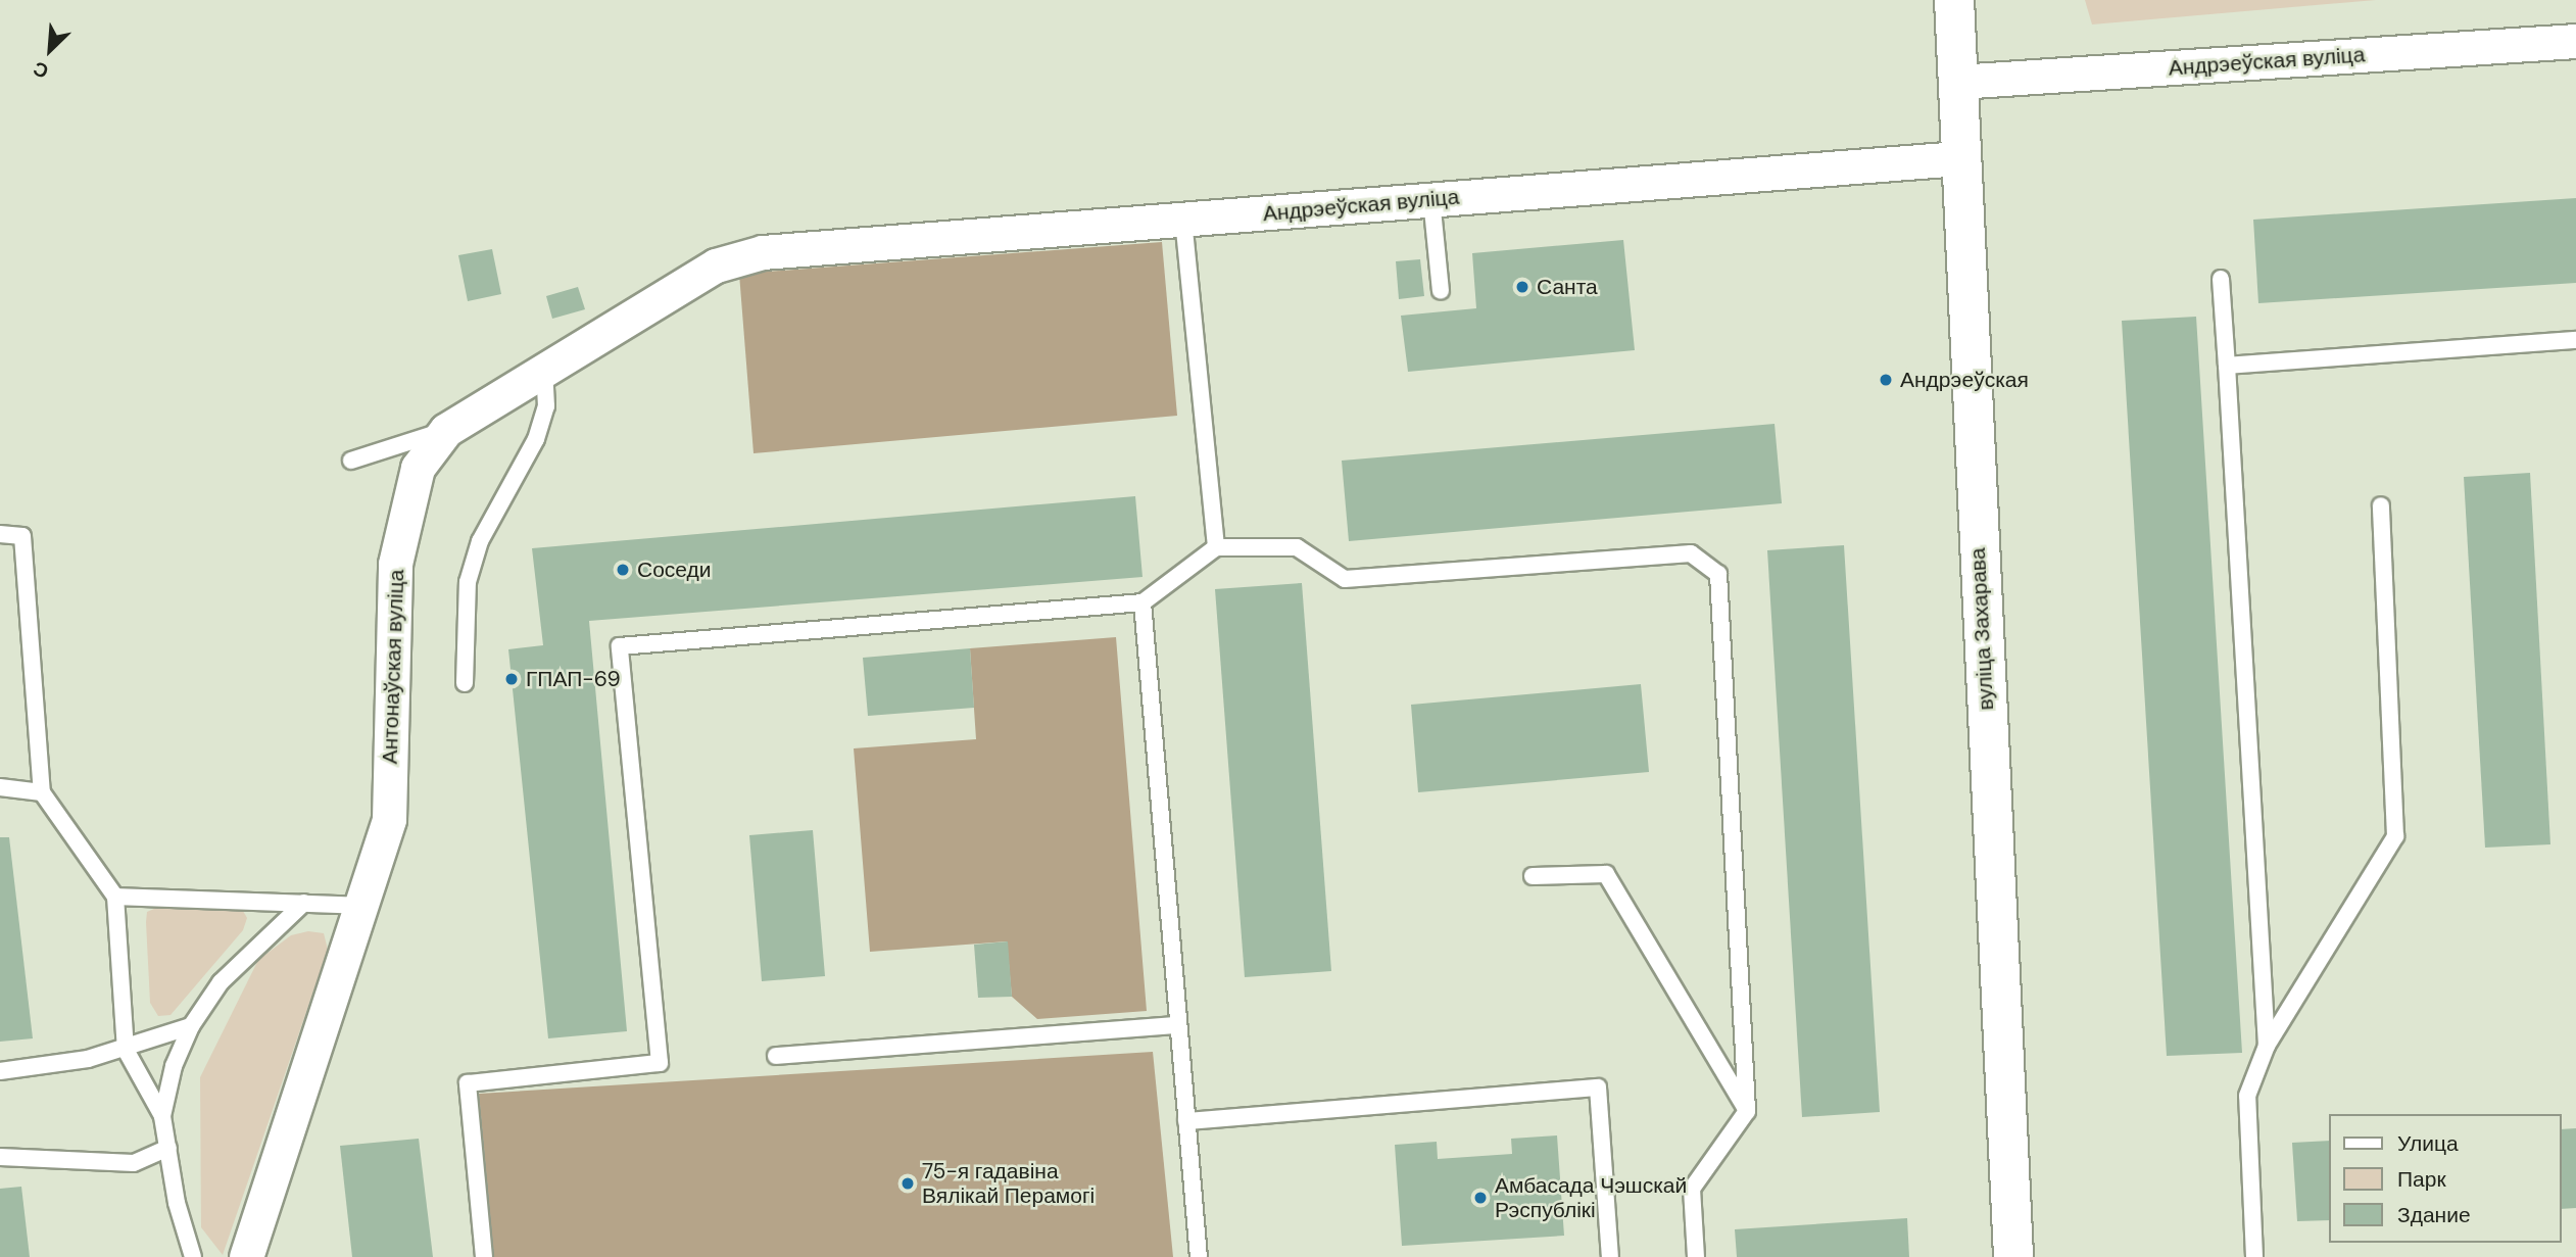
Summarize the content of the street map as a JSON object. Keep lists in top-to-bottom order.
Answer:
{
  "streets": {
    "main road": ["вуліца Захарава"],
    "street": ["Андрэеўская вуліца", "Антонаўская вуліца"]
  },
  "crossings": [
    ["Андрэеўская вуліца", "вуліца Захарава"],
    ["Андрэеўская вуліца", "Антонаўская вуліца"]
  ],
  "places": [
    "Санта",
    "Андрэеўская",
    "Соседи",
    "ГПАП-69",
    "75-я гадавіна Вялікай Перамогі",
    "Амбасада Чэшскай Рэспублікі"
  ],
  "legend": ["Улица", "Парк", "Здание"],
  "north": "bottom left"
}
